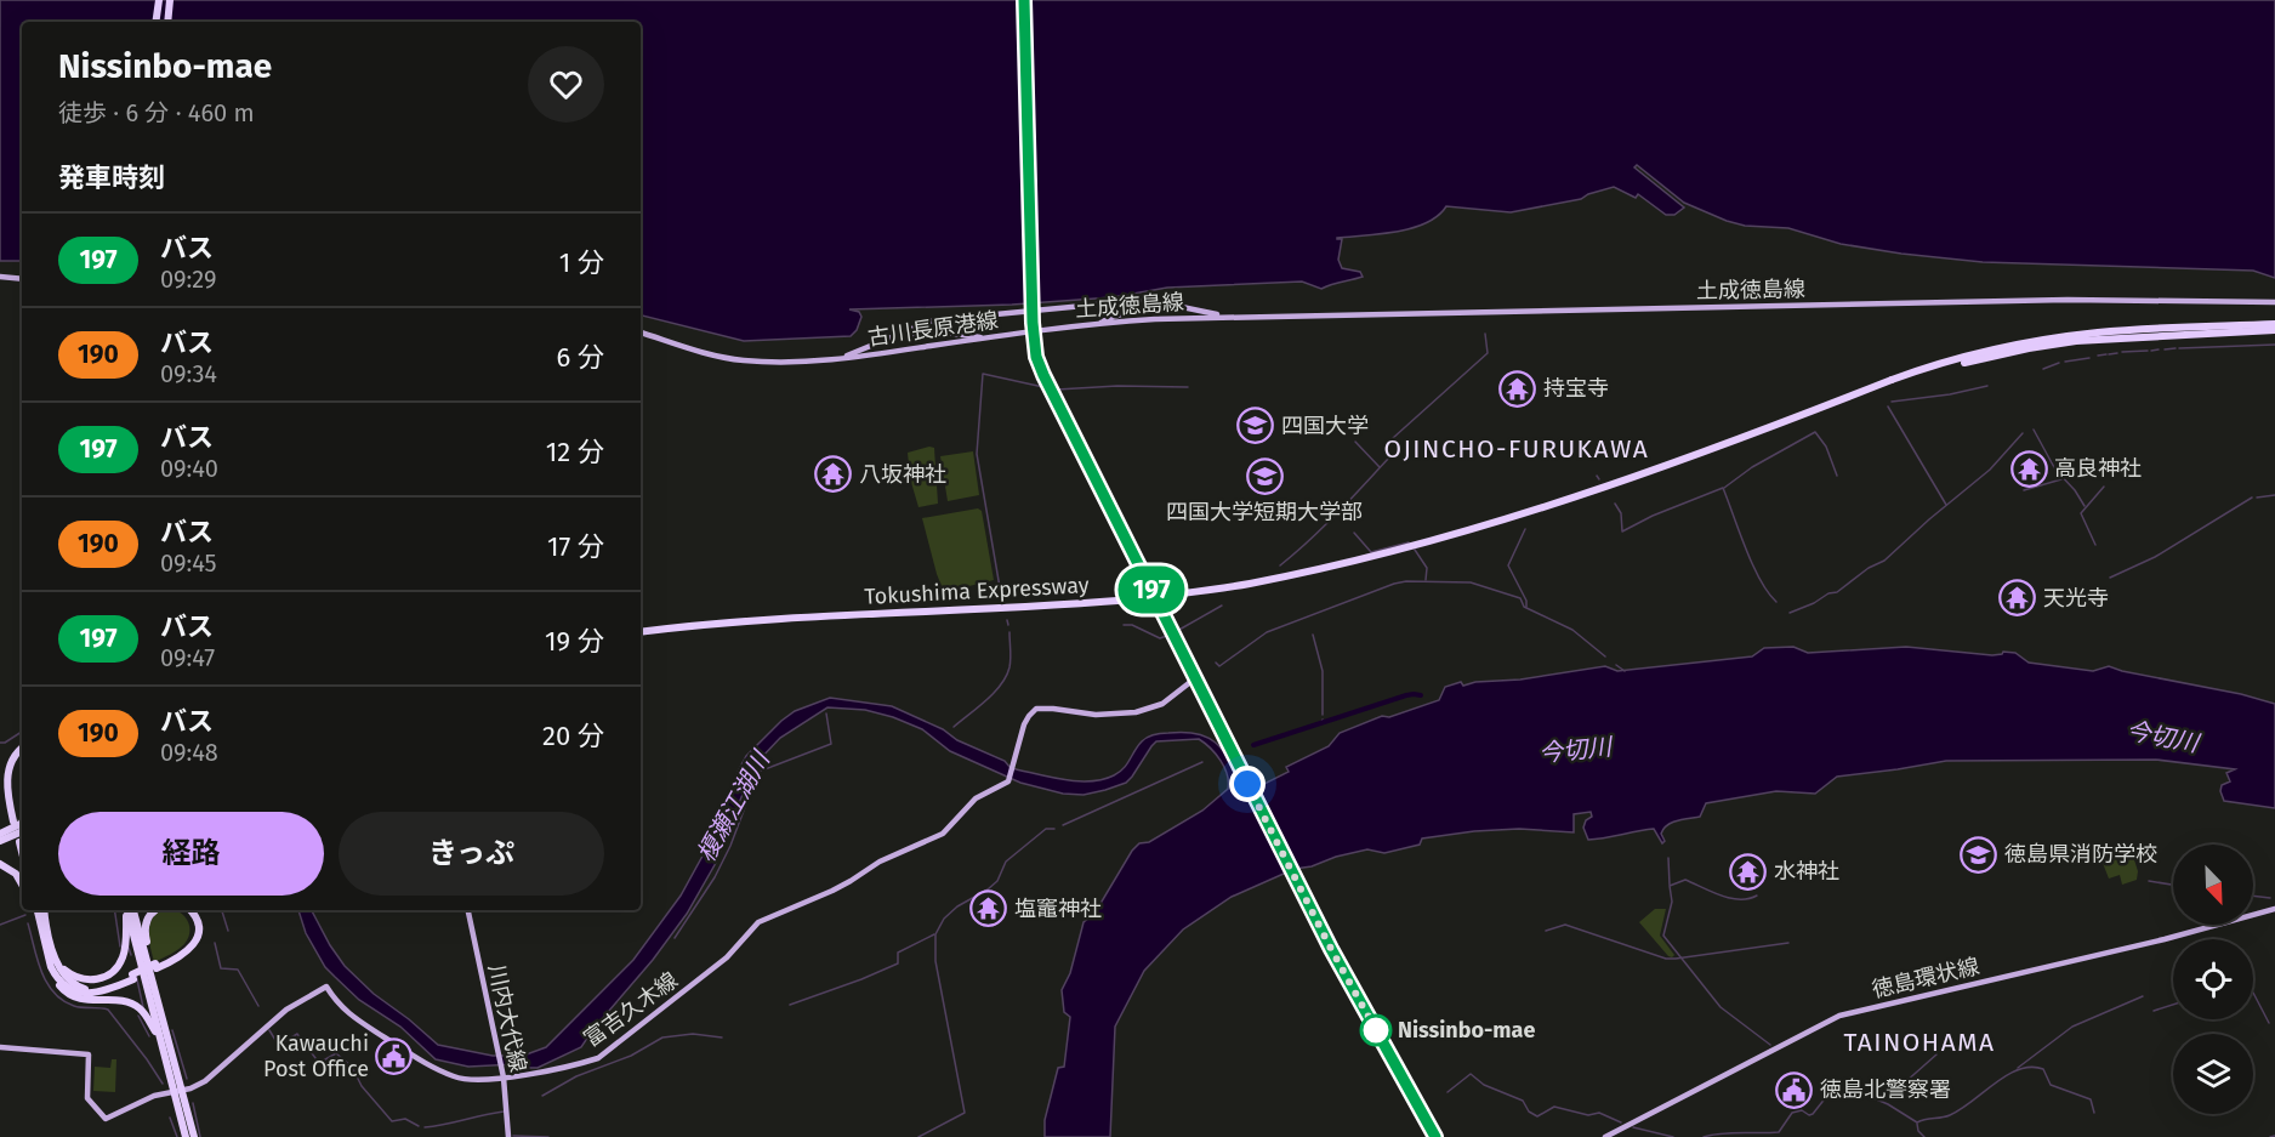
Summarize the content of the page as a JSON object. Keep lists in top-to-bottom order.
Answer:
{
  "streets": {
    "highway": ["Tokushima Expressway"],
    "main road": [
      "土成徳島線",
      "古川長原港線",
      "徳島環状線",
      "富吉久木線",
      "川内大代線"
    ]
  },
  "crossings": [
    ["土成徳島線", "古川長原港線"],
    ["富吉久木線", "川内大代線"]
  ],
  "districts": ["OJINCHO-FURUKAWA", "TAINOHAMA"],
  "water": ["今切川", "榎瀬江湖川"],
  "places": {
    "temple": [
      "持宝寺",
      "高良神社",
      "八坂神社",
      "天光寺",
      "水神社",
      "塩竈神社"
    ],
    "school or university": ["四国大学", "四国大学短期大学部", "徳島県消防学校"],
    "other": ["Nissinbo-mae"],
    "public building": ["Kawauchi Post Office", "徳島北警察署"]
  },
  "lines": ["bus line 197"],
  "north": "bottom right",
  "page": {
    "on_map": "197",
    "heading": [
      ["Nissinbo-mae", "徒歩 · 6 分 · 460 m"],
      "発車時刻"
    ],
    "list": [
      {
        "mark": "197",
        "name": "バス",
        "note": "09:29",
        "value": "1 分"
      },
      {
        "mark": "190",
        "name": "バス",
        "note": "09:34",
        "value": "6 分"
      },
      {
        "mark": "197",
        "name": "バス",
        "note": "09:40",
        "value": "12 分"
      },
      {
        "mark": "190",
        "name": "バス",
        "note": "09:45",
        "value": "17 分"
      },
      {
        "mark": "197",
        "name": "バス",
        "note": "09:47",
        "value": "19 分"
      },
      {
        "mark": "190",
        "name": "バス",
        "note": "09:48",
        "value": "20 分"
      }
    ],
    "buttons": ["経路", "きっぷ"]
  }
}
